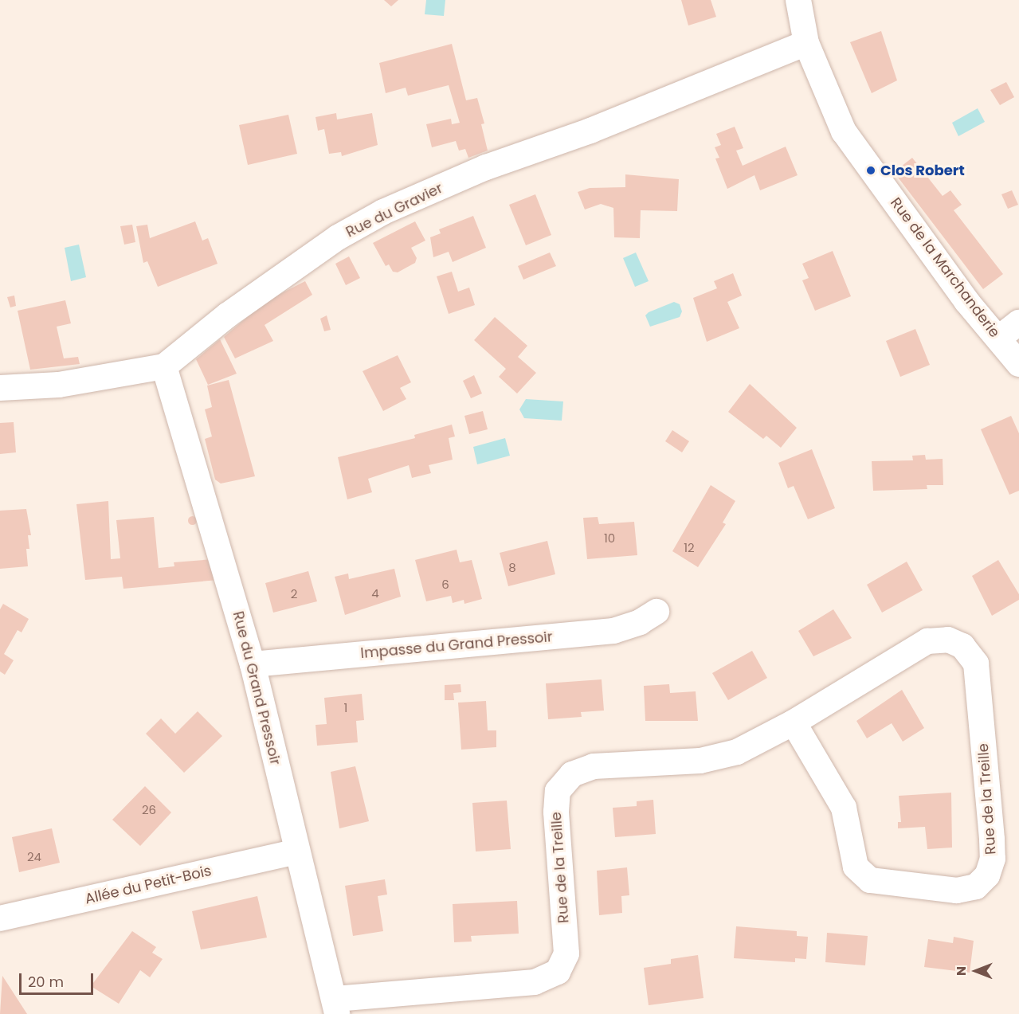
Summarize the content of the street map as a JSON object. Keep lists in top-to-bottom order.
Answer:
{
  "streets": {
    "street": [
      "Rue du Gravier",
      "Rue de la Marchanderie",
      "Impasse du Grand Pressoir",
      "Rue du Grand Pressoir",
      "Rue de la Treille",
      "Allée du Petit-Bois"
    ]
  },
  "crossings": [
    ["Rue du Gravier", "Rue de la Marchanderie"],
    ["Rue du Gravier", "Rue du Grand Pressoir"],
    ["Impasse du Grand Pressoir", "Rue du Grand Pressoir"],
    ["Rue du Grand Pressoir", "Rue de la Treille"],
    ["Rue du Grand Pressoir", "Allée du Petit-Bois"]
  ],
  "places": ["Clos Robert"],
  "house_numbers": [
    "10",
    "12",
    "8",
    "6",
    "4",
    "2",
    "1",
    "26",
    "24"
  ],
  "scale_bar": "20 m",
  "north": "left"
}
